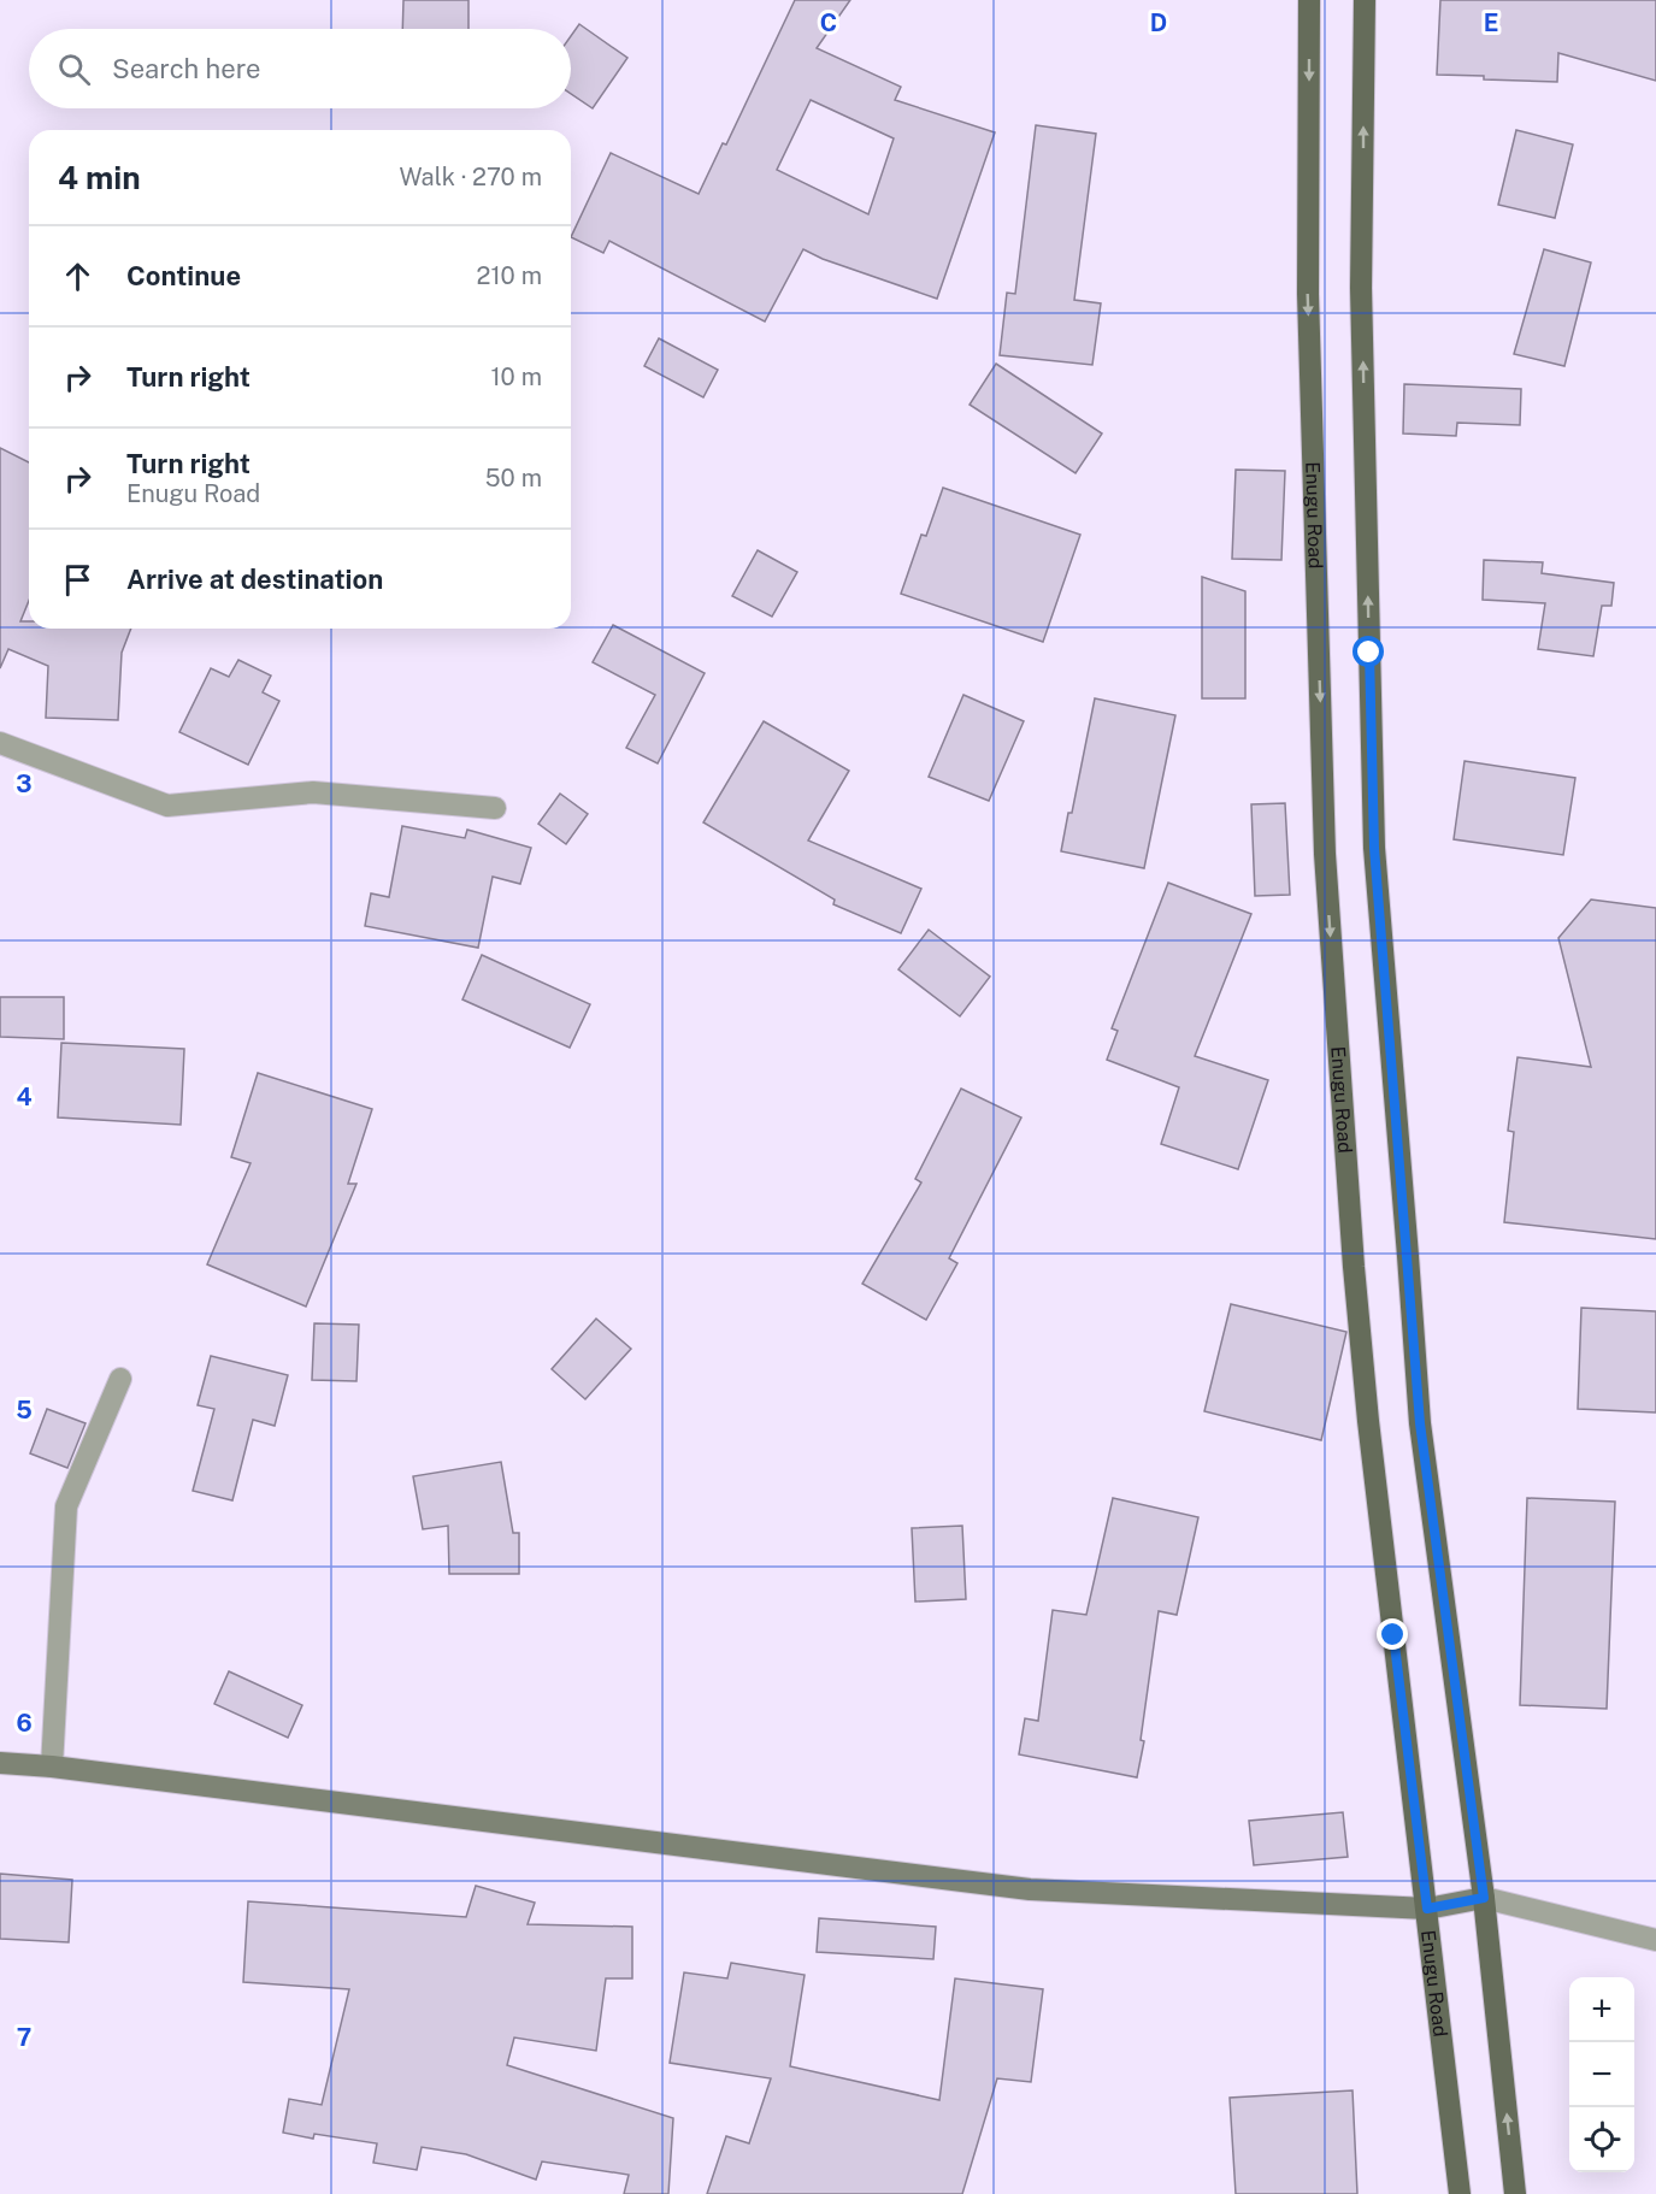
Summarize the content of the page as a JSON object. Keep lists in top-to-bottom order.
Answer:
{
  "streets": {
    "main road": ["Enugu Road"]
  },
  "page": {
    "search": "Search here",
    "heading": ["4 min", "Walk · 270 m"],
    "list": [
      ["Continue", "210 m"],
      ["Turn right", "10 m"],
      ["Turn right", "Enugu Road", "50 m"],
      "Arrive at destination"
    ],
    "map_buttons": ["+", "−"]
  },
  "grid": {
    "columns": ["C", "D", "E"],
    "rows": [
      "3",
      "4",
      "5",
      "6",
      "7"
    ]
  }
}
